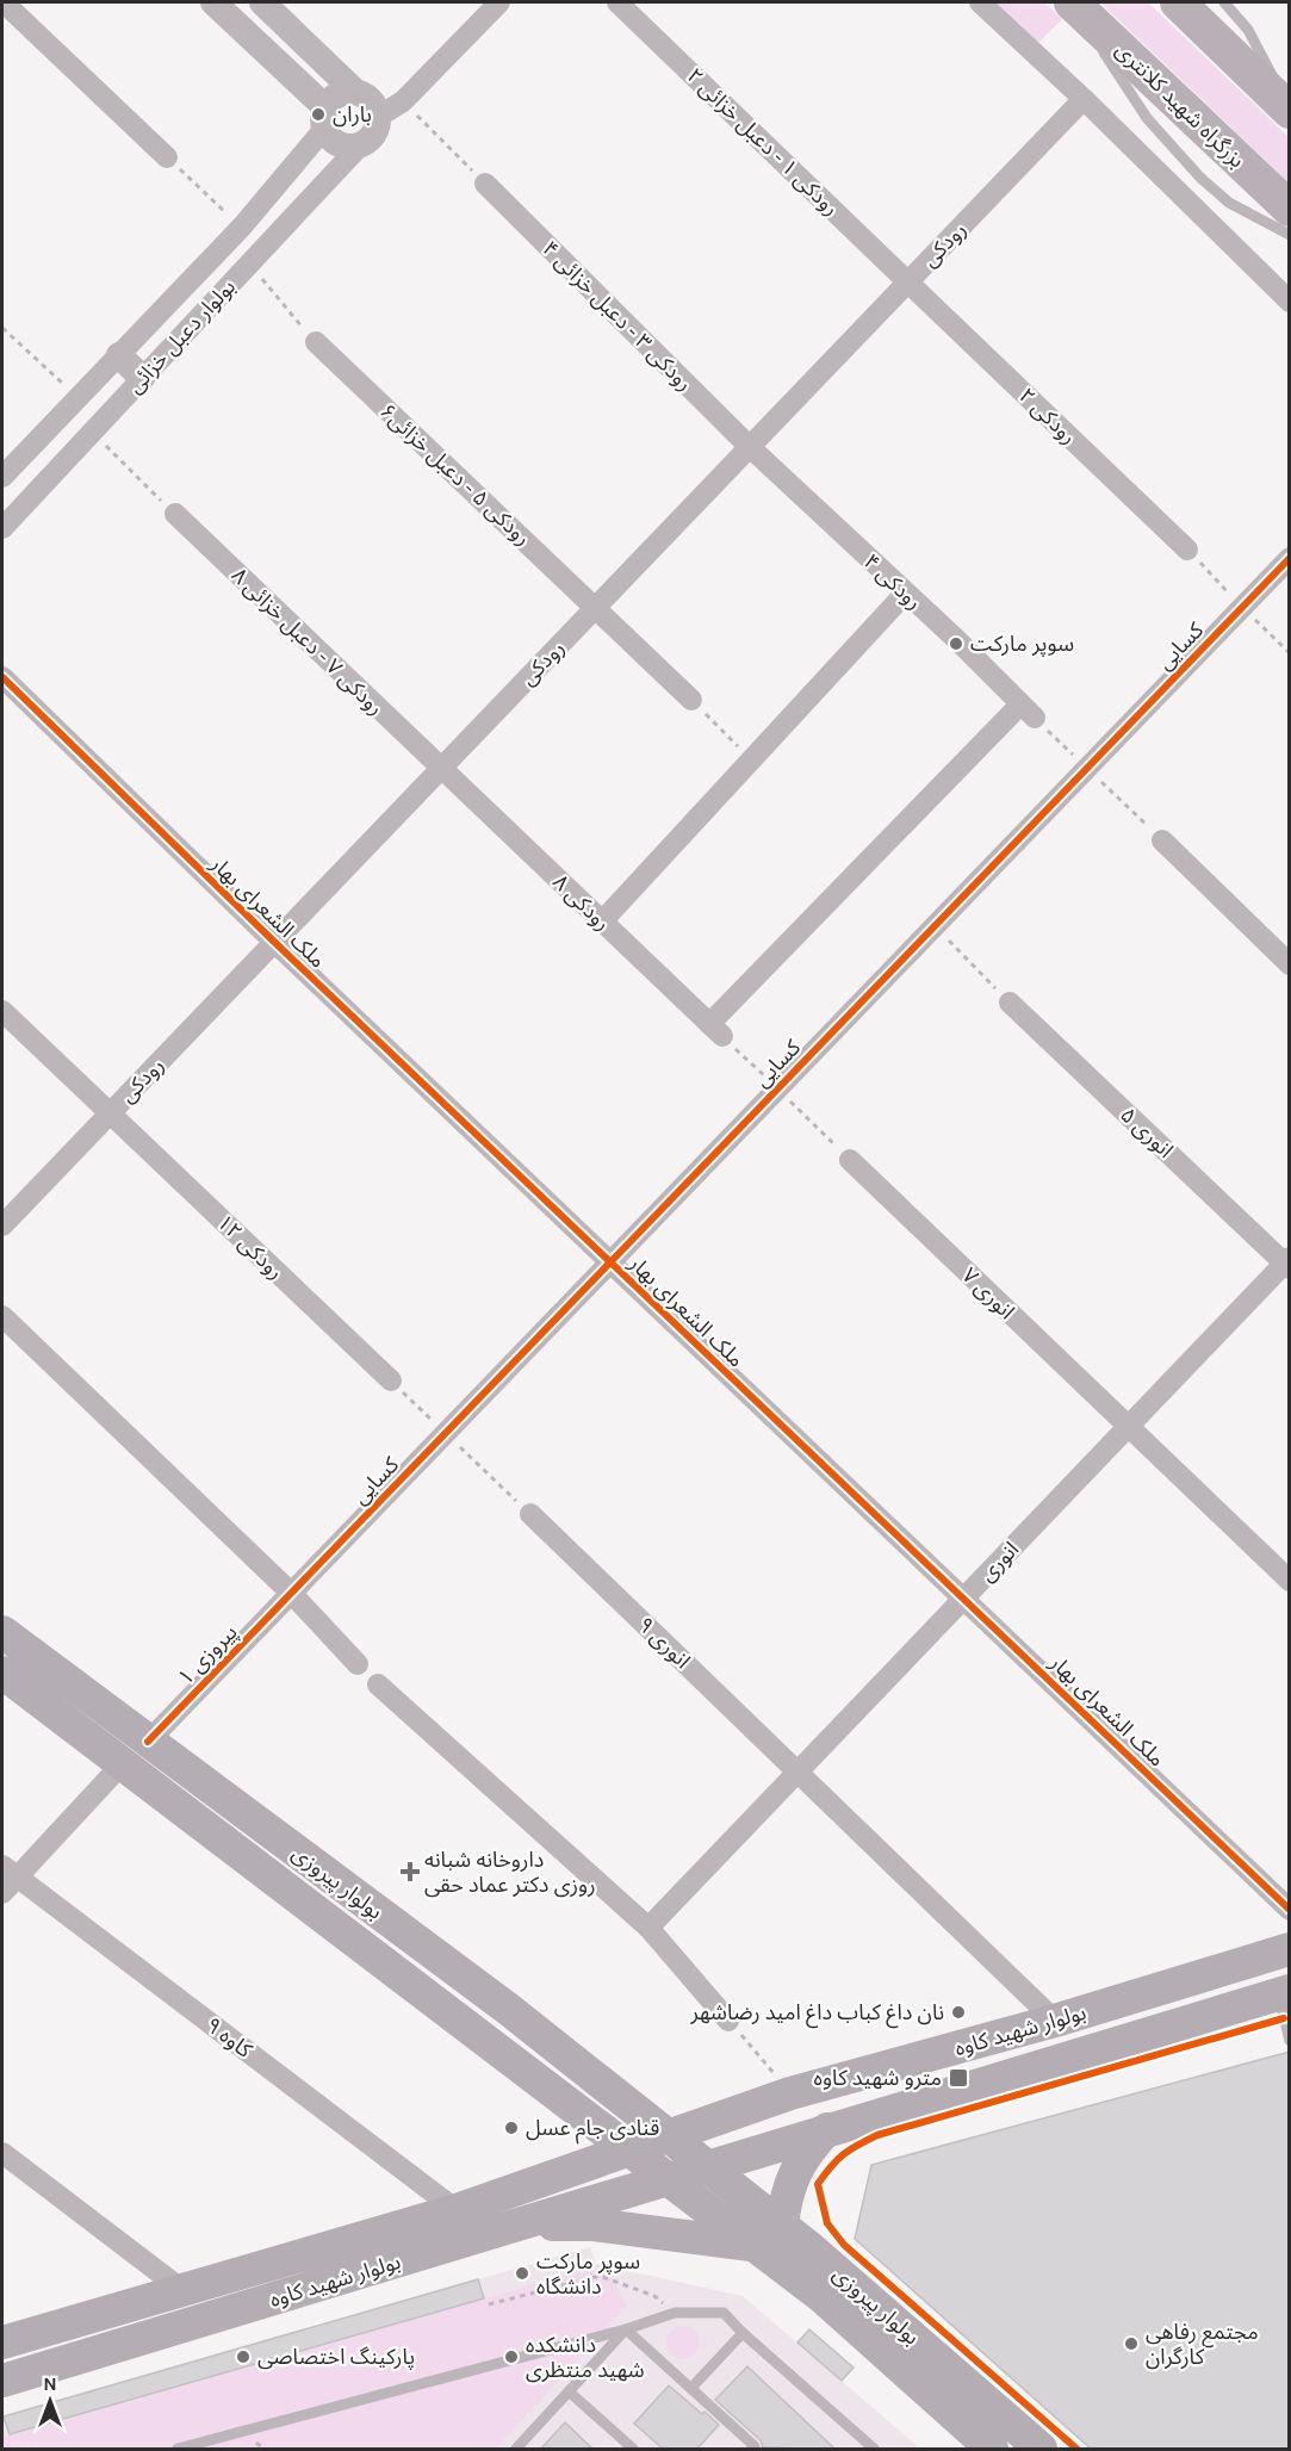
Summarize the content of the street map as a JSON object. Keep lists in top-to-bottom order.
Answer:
{
  "streets": {
    "highway": ["بزرگراه شهید کلانتری"],
    "main road": ["بولوار پیروزی", "بولوار شهید کاوه"],
    "street": [
      "رودکی ۱ - دعبل خزائی ۲",
      "رودکی",
      "رودکی ۳ - دعبل خزائی ۴",
      "بولوار دعبل خزائی",
      "رودکی ۲",
      "رودکی ۵ - دعبل خزائی۶",
      "رودکی ۴",
      "رودکی ۷ - دعبل خزائی ۸",
      "کسایی",
      "رودکی ۸",
      "ملک الشعرای بهار",
      "انوری ۵",
      "رودکی ۱۲",
      "انوری ۷",
      "انوری",
      "انوری ۹",
      "پیروزی ۱",
      "کاوه ۹"
    ]
  },
  "crossings": [
    ["رودکی ۱ - دعبل خزائی ۲", "رودکی"],
    ["رودکی ۱ - دعبل خزائی ۲", "رودکی ۲"],
    ["رودکی", "رودکی ۳ - دعبل خزائی ۴"],
    ["رودکی", "رودکی ۲"],
    ["رودکی", "رودکی ۵ - دعبل خزائی۶"],
    ["رودکی", "رودکی ۴"],
    ["رودکی", "رودکی ۷ - دعبل خزائی ۸"],
    ["رودکی", "رودکی ۸"],
    ["رودکی", "ملک الشعرای بهار"],
    ["رودکی", "رودکی ۱۲"],
    ["رودکی ۳ - دعبل خزائی ۴", "رودکی ۴"],
    ["رودکی ۴", "رودکی ۸"],
    ["رودکی ۷ - دعبل خزائی ۸", "رودکی ۸"],
    ["کسایی", "ملک الشعرای بهار"],
    ["کسایی", "پیروزی ۱"],
    ["ملک الشعرای بهار", "انوری"],
    ["انوری ۵", "انوری"],
    ["انوری ۷", "انوری"],
    ["انوری", "انوری ۹"],
    ["انوری ۹", "بولوار شهید کاوه"],
    ["پیروزی ۱", "بولوار پیروزی"],
    ["پیروزی ۱", "کاوه ۹"],
    ["بولوار پیروزی", "بولوار شهید کاوه"],
    ["بولوار شهید کاوه", "کاوه ۹"]
  ],
  "places": {
    "other": [
      "باران",
      "سوپر مارکت",
      "نان داغ کباب داغ امید رضاشهر",
      "قنادی جام عسل",
      "سوپر مارکت دانشگاه",
      "مجتمع رفاهی کارگران",
      "پارکینگ اختصاصی",
      "دانشکده شهید منتظری"
    ],
    "health": ["داروخانه شبانه روزی دکتر عماد حقی"],
    "transit": ["مترو شهید کاوه"]
  },
  "north": "top"
}
